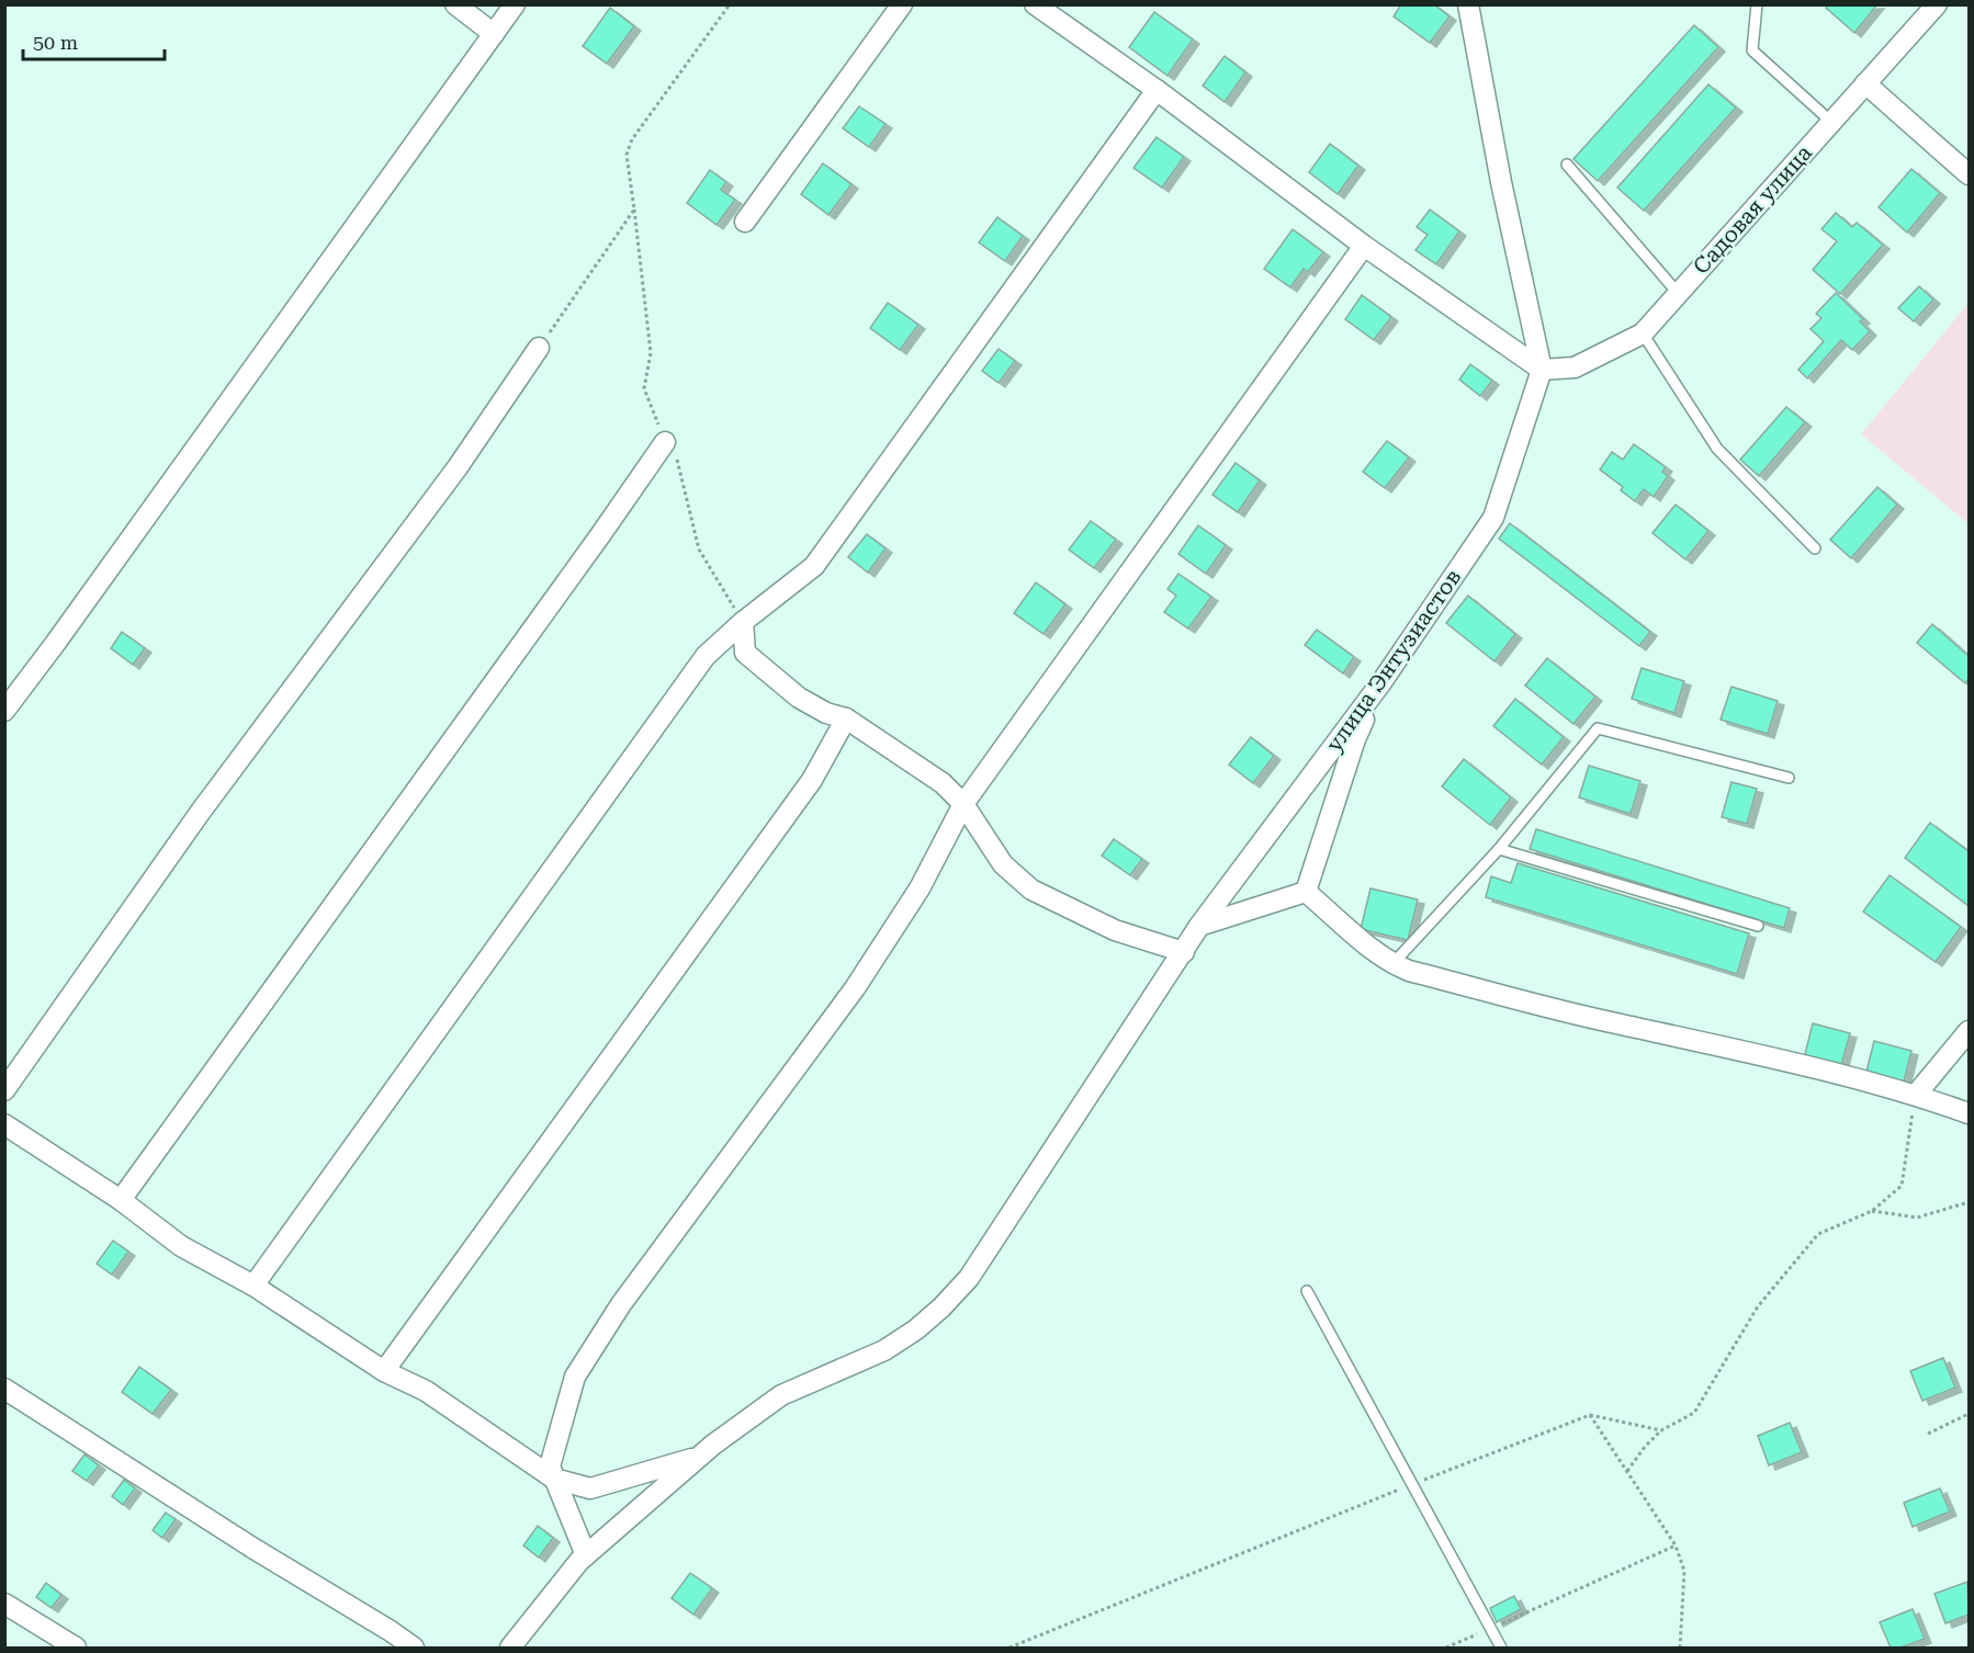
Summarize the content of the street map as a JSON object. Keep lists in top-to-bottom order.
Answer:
{
  "streets": {
    "street": ["Садовая улица", "улица Энтузиастов"]
  },
  "crossings": [
    ["Садовая улица", "улица Энтузиастов"]
  ],
  "scale_bar": "50 m"
}
